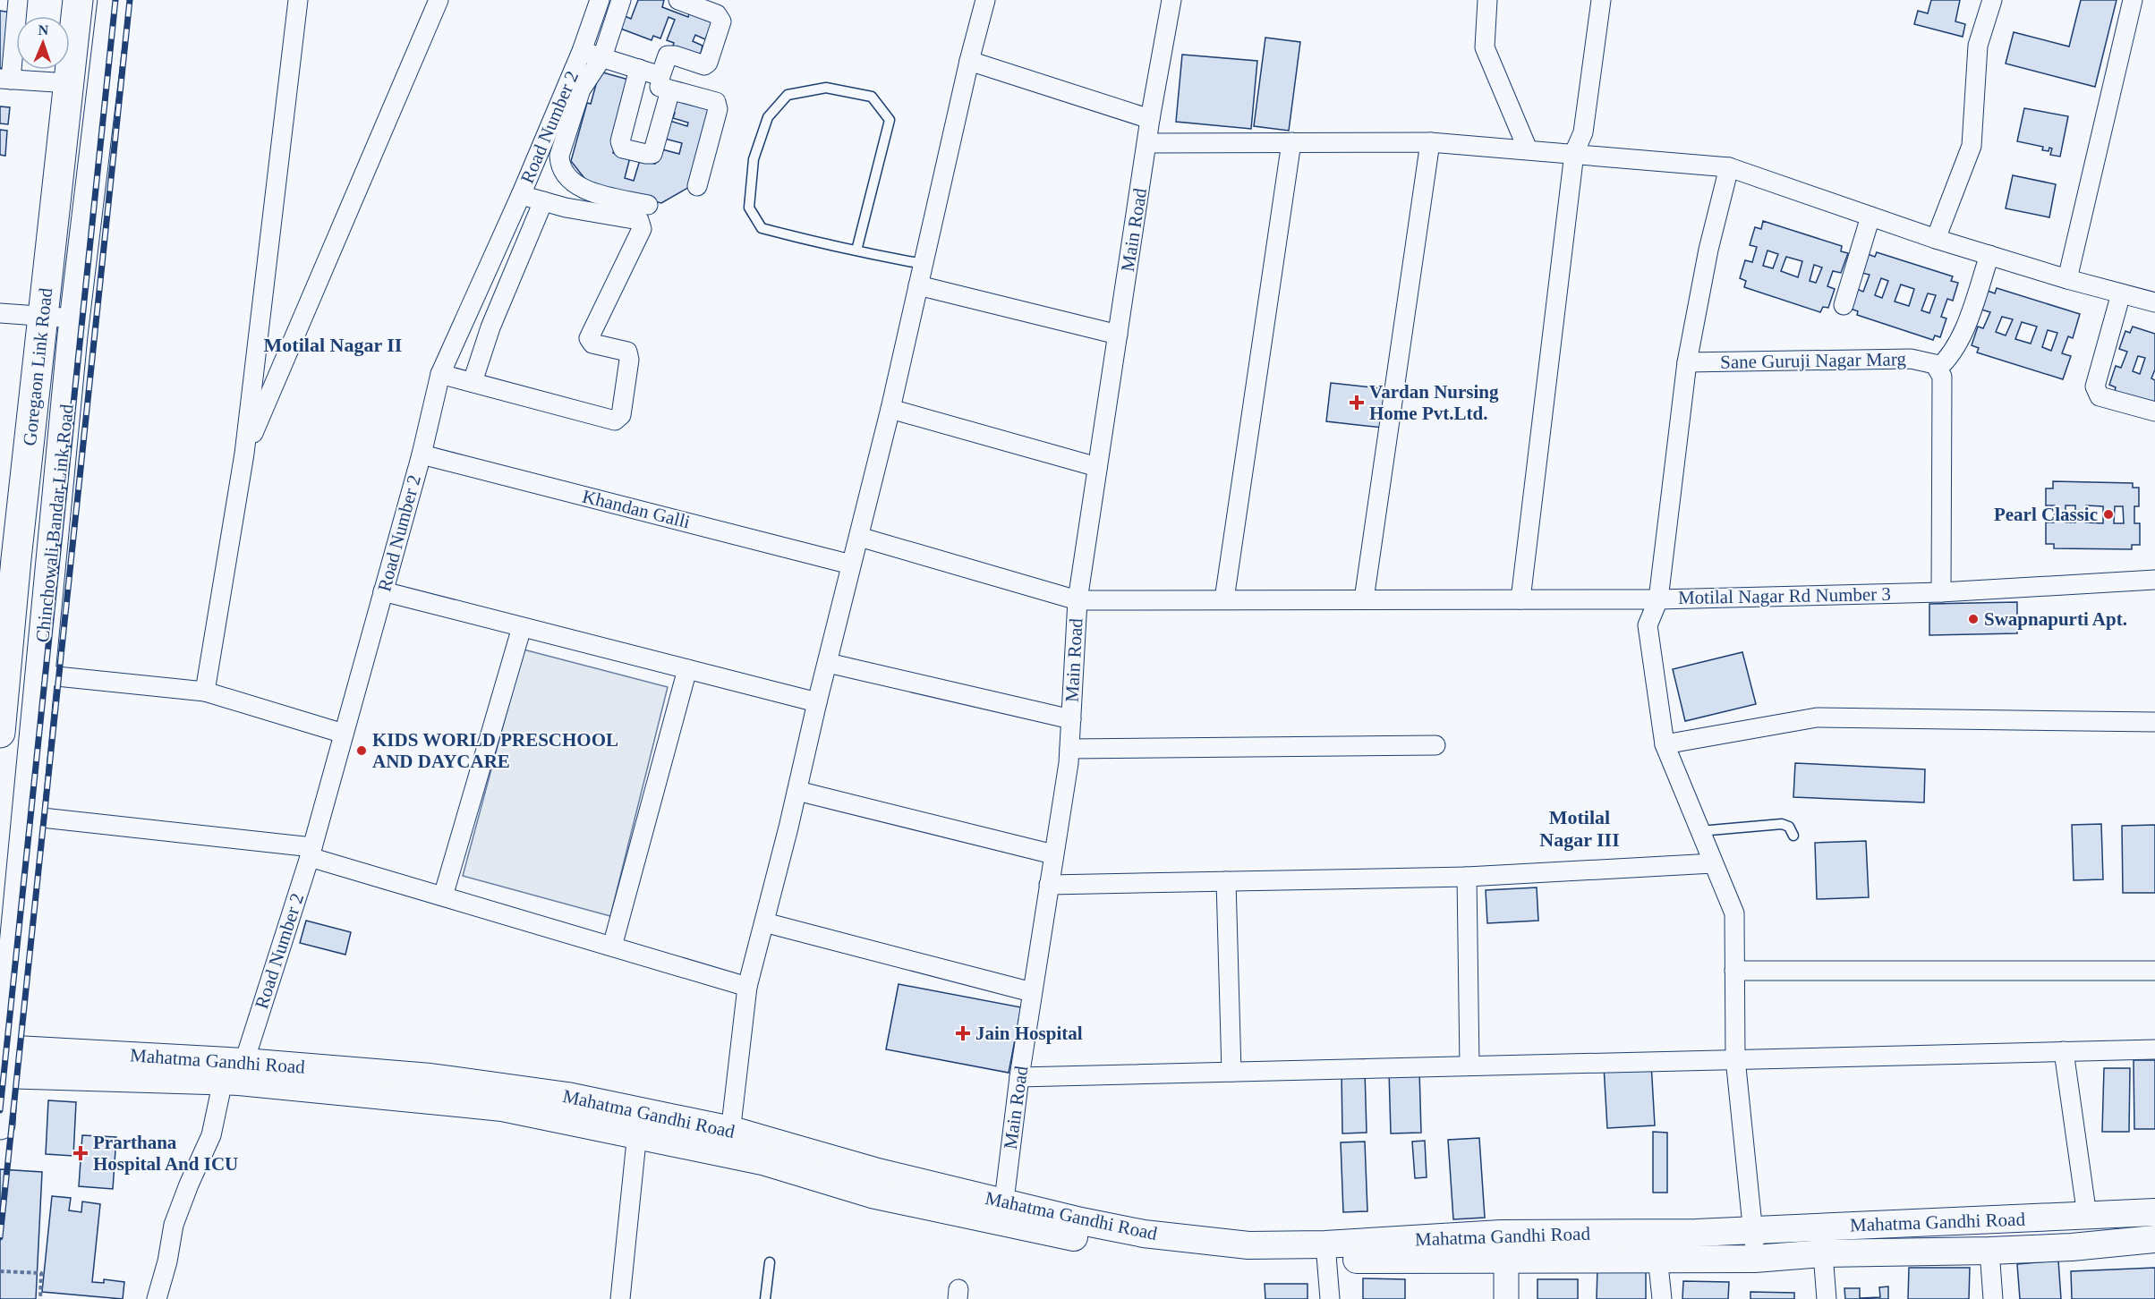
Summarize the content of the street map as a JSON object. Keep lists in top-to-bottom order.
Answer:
{
  "streets": {
    "main road": ["Goregaon Link Road", "Chinchowali Bandar Link Road", "Mahatma Gandhi Road"],
    "street": [
      "Road Number 2",
      "Main Road",
      "Sane Guruji Nagar Marg",
      "Khandan Galli",
      "Motilal Nagar Rd Number 3"
    ]
  },
  "crossings": [
    ["Road Number 2", "Khandan Galli"],
    ["Road Number 2", "Mahatma Gandhi Road"],
    ["Main Road", "Mahatma Gandhi Road"],
    ["Sane Guruji Nagar Marg", "Motilal Nagar Rd Number 3"],
    ["Chinchowali Bandar Link Road", "Mahatma Gandhi Road"]
  ],
  "districts": ["Motilal Nagar II", "Motilal Nagar III"],
  "places": {
    "health": ["Vardan Nursing Home Pvt.Ltd.", "Jain Hospital", "Prarthana Hospital And ICU"],
    "other": ["Pearl Classic", "Swapnapurti Apt.", "KIDS WORLD PRESCHOOL AND DAYCARE"]
  },
  "north": "top"
}
